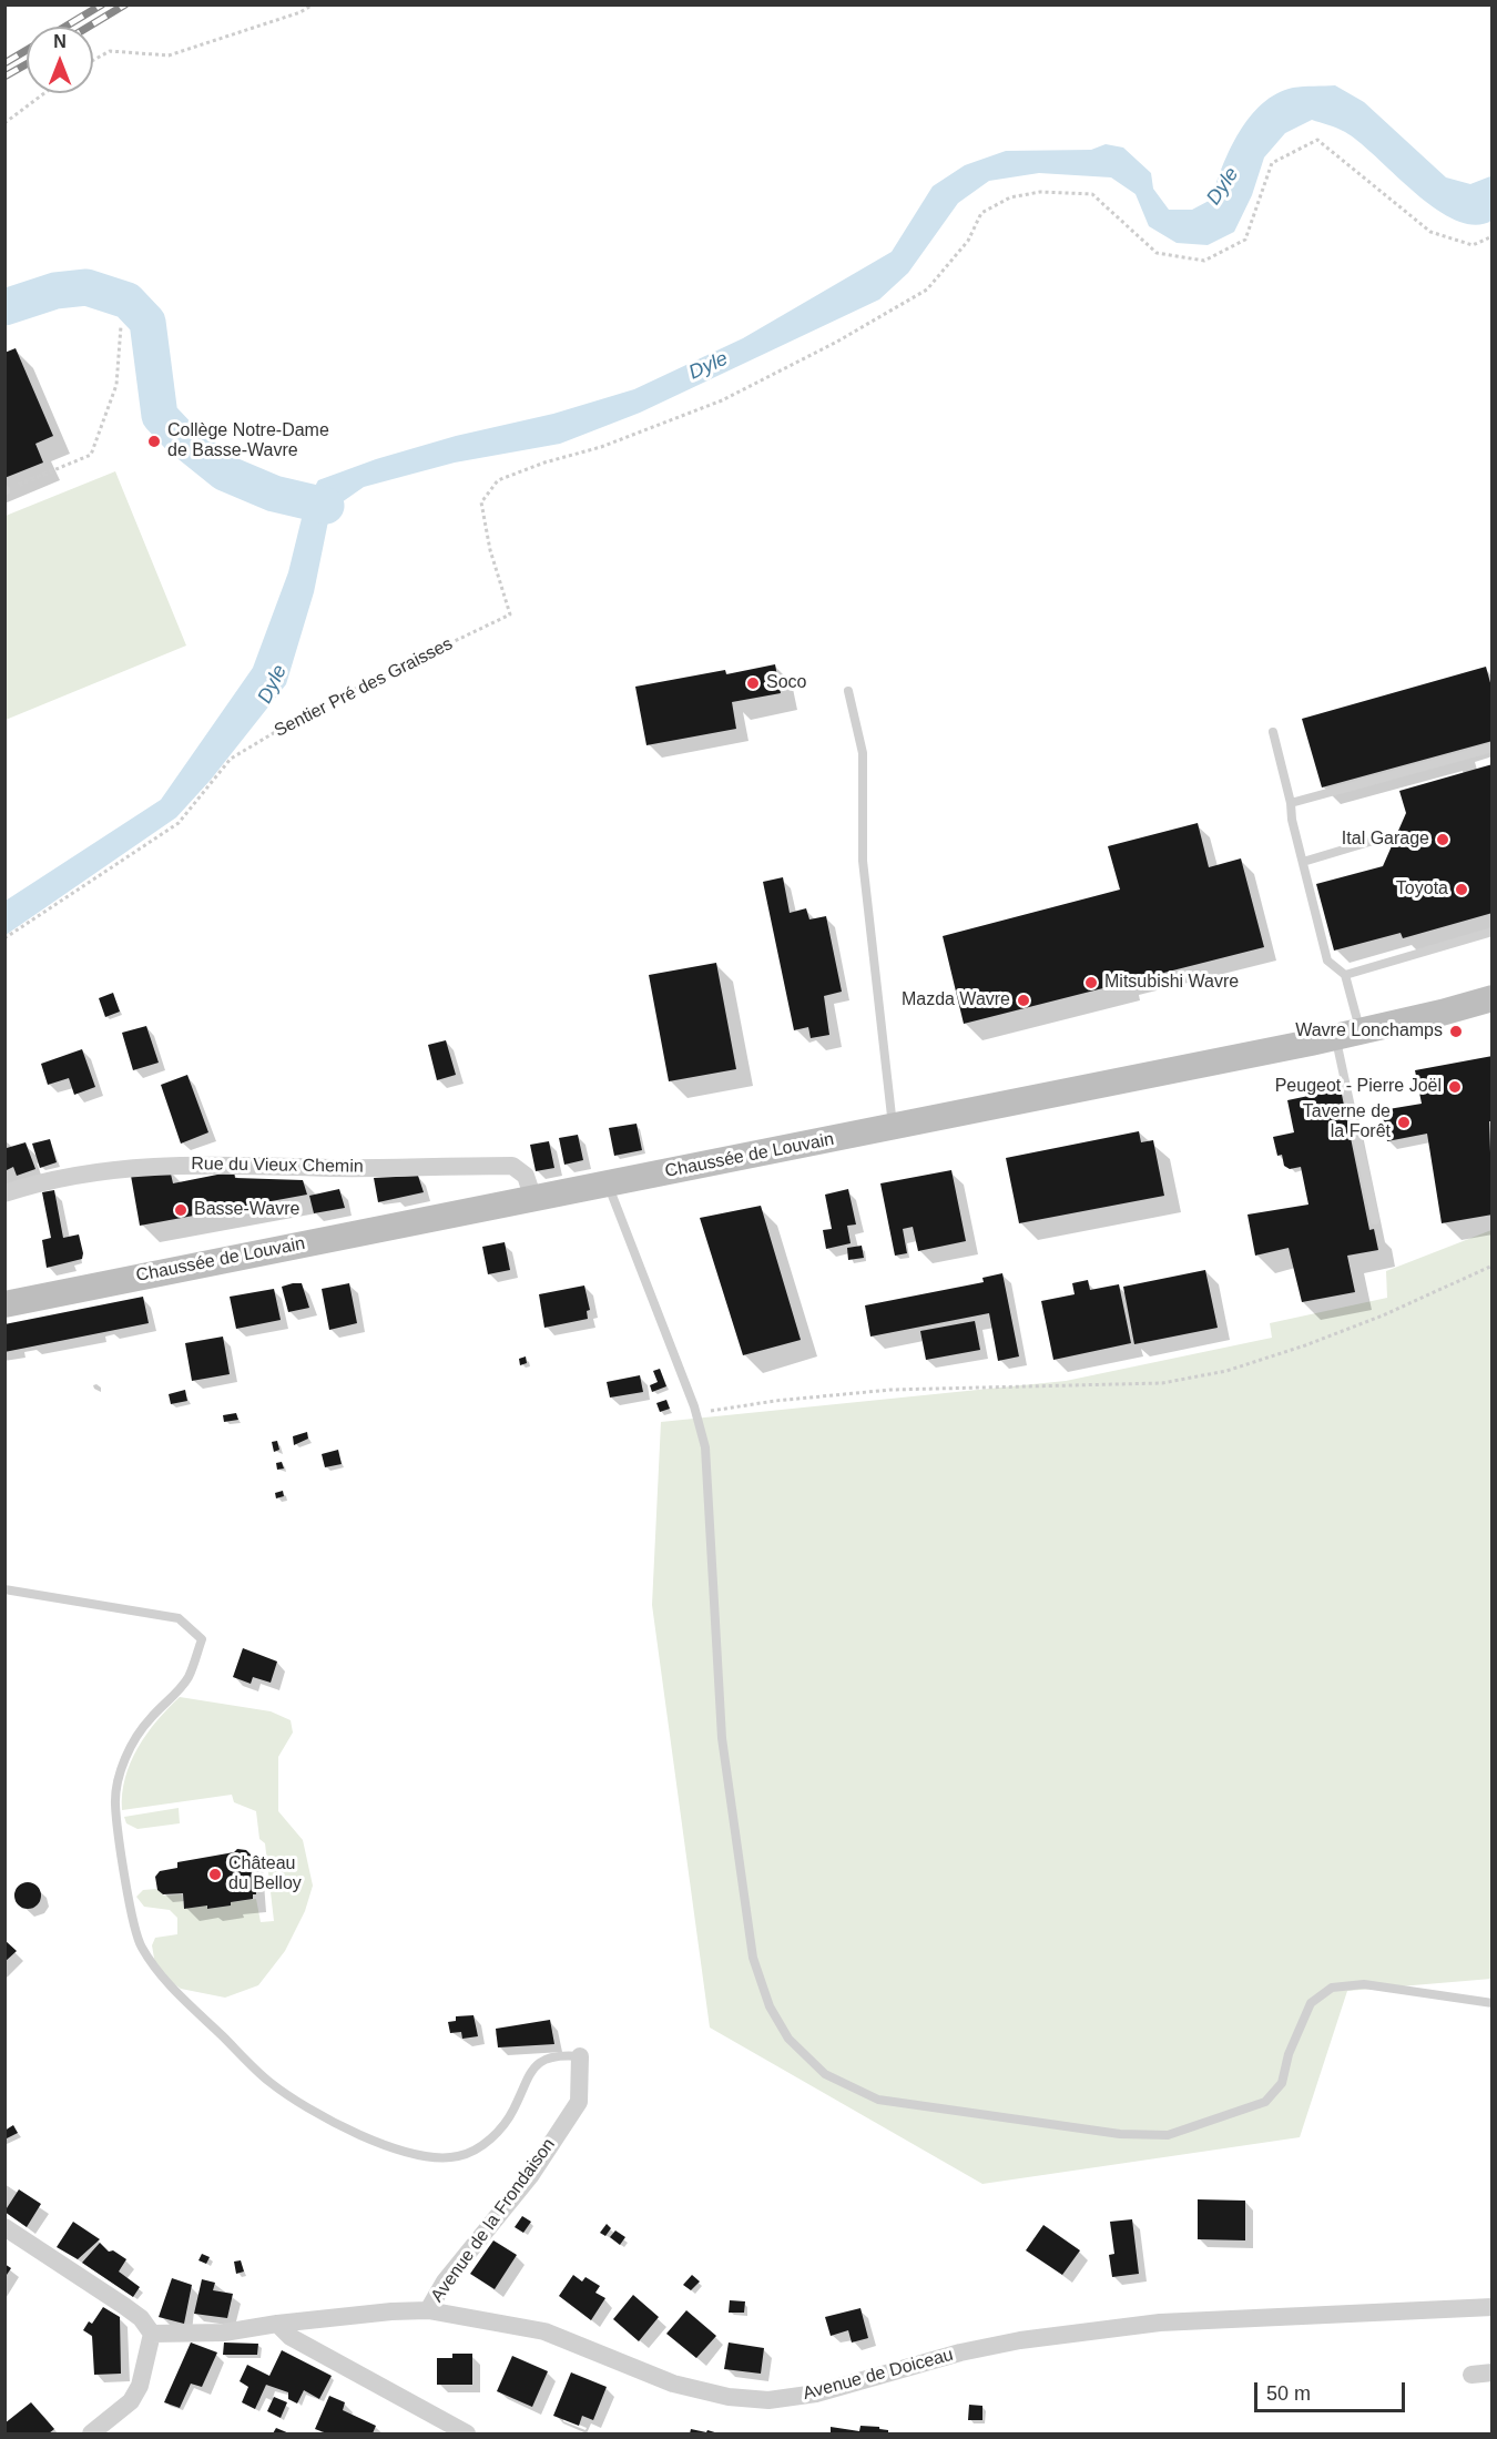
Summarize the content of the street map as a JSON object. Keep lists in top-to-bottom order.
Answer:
{
  "streets": {
    "main road": ["Chaussée de Louvain"],
    "street": ["Rue du Vieux Chemin", "Avenue de la Frondaison", "Avenue de Doiceau"],
    "path": ["Sentier Pré des Graisses"]
  },
  "crossings": [
    ["Chaussée de Louvain", "Rue du Vieux Chemin"],
    ["Avenue de la Frondaison", "Avenue de Doiceau"]
  ],
  "water": ["Dyle"],
  "places": [
    "Collège Notre-Dame de Basse-Wavre",
    "Soco",
    "Ital Garage",
    "Toyota",
    "Mitsubishi Wavre",
    "Mazda Wavre",
    "Wavre Lonchamps",
    "Peugeot - Pierre Joël",
    "Taverne de la Forêt",
    "Basse-Wavre",
    "Château du Belloy"
  ],
  "scale_bar": "50 m",
  "north": "top"
}
